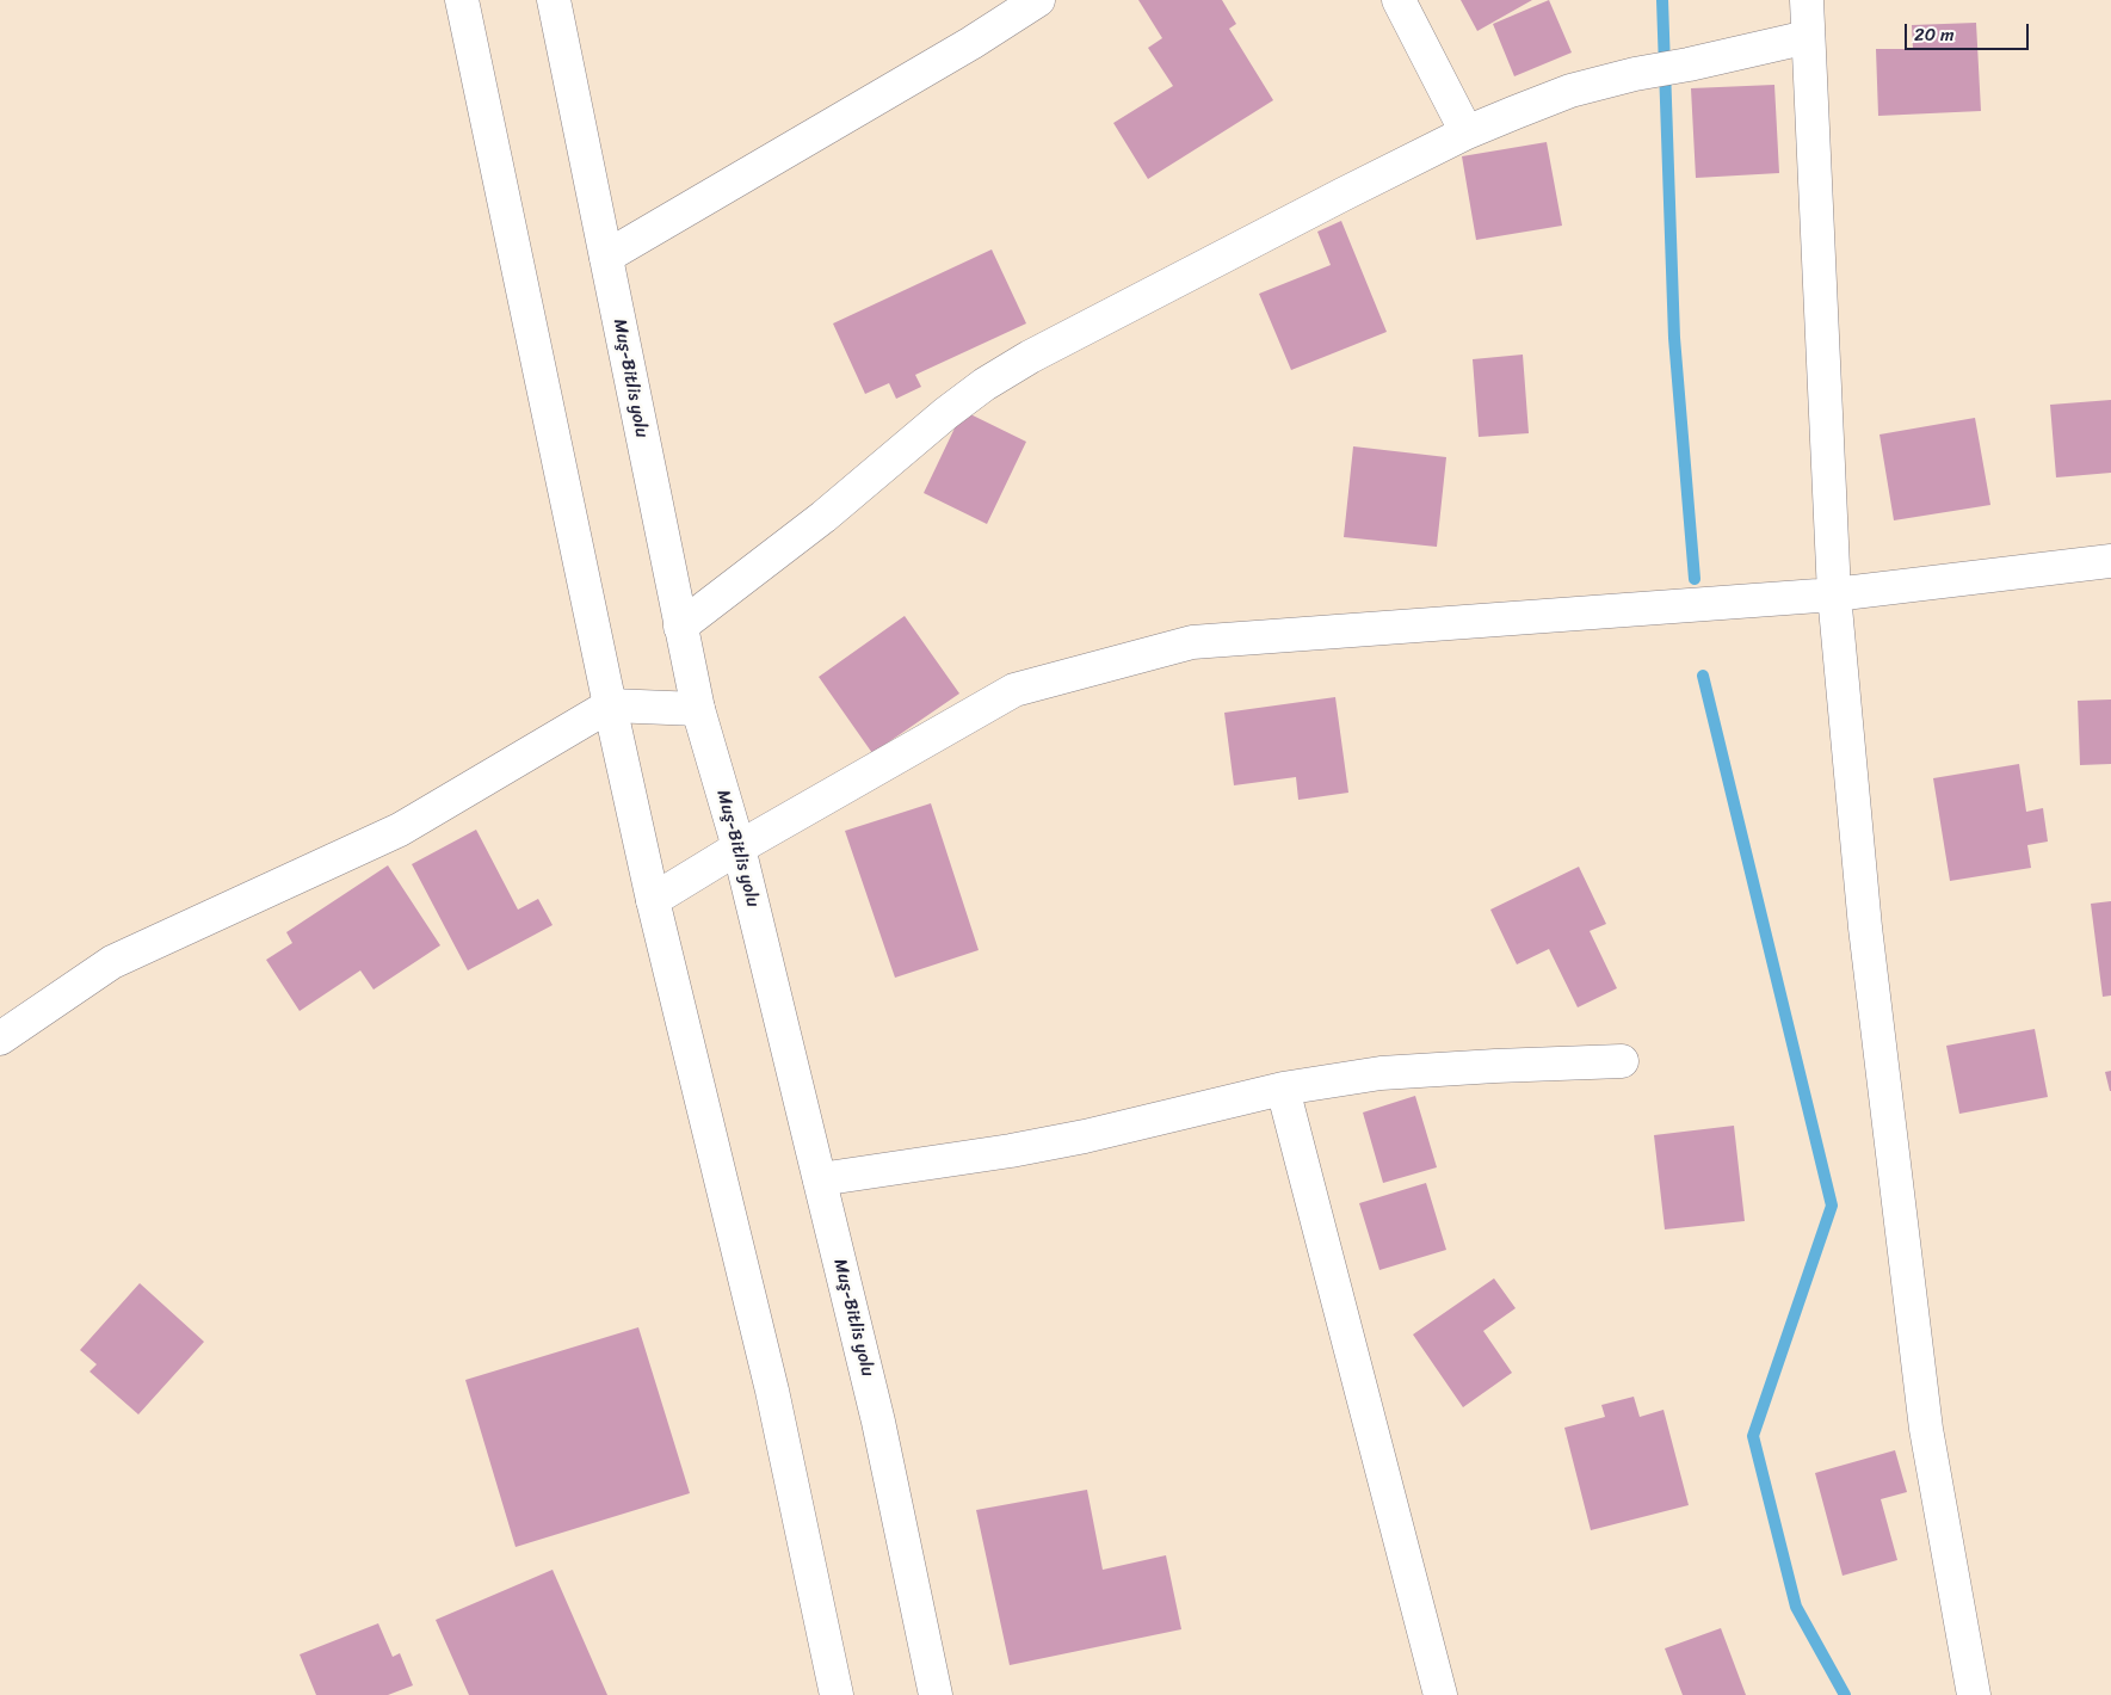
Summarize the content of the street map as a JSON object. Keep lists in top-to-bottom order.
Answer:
{
  "streets": {
    "main road": ["Muş-Bitlis yolu"]
  },
  "scale_bar": "20 m"
}
